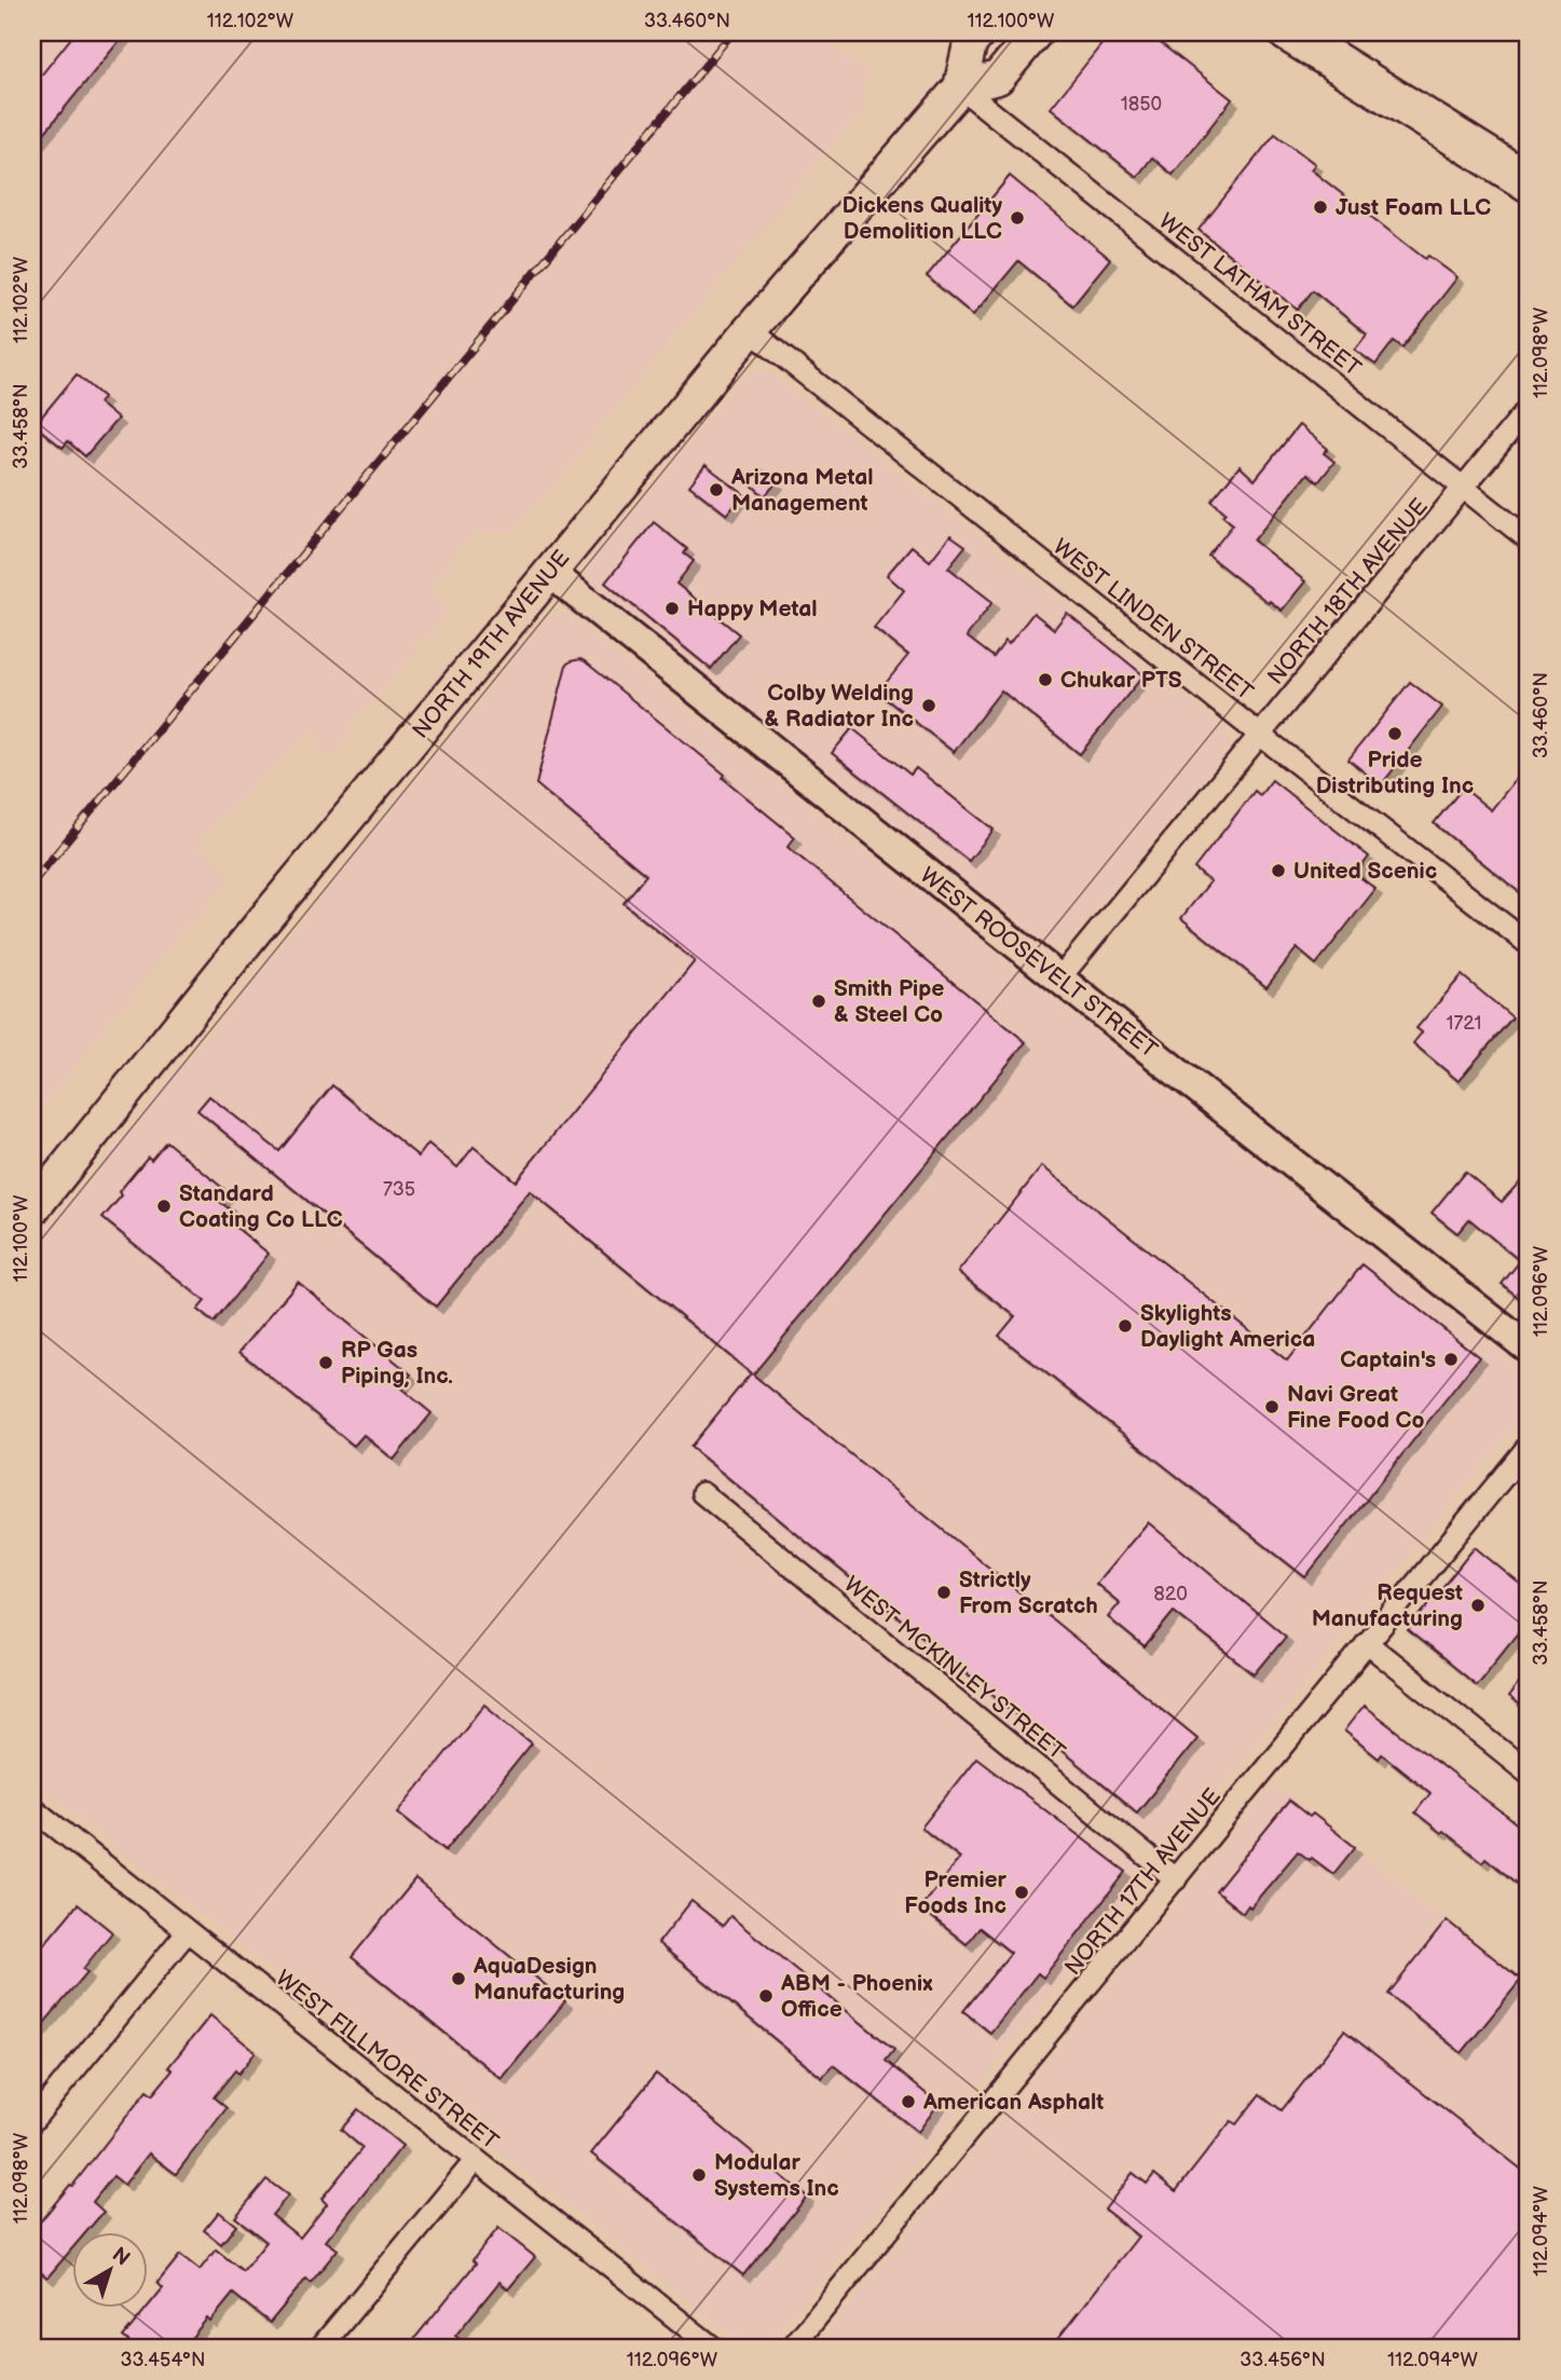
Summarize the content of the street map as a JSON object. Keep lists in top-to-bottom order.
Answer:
{
  "streets": {
    "main road": ["NORTH 19TH AVENUE"],
    "street": [
      "WEST LATHAM STREET",
      "NORTH 18TH AVENUE",
      "WEST LINDEN STREET",
      "WEST ROOSEVELT STREET",
      "WEST MCKINLEY STREET",
      "NORTH 17TH AVENUE",
      "WEST FILLMORE STREET"
    ]
  },
  "crossings": [
    ["WEST LATHAM STREET", "NORTH 18TH AVENUE"],
    ["WEST LATHAM STREET", "NORTH 19TH AVENUE"],
    ["NORTH 18TH AVENUE", "WEST LINDEN STREET"],
    ["NORTH 18TH AVENUE", "WEST ROOSEVELT STREET"],
    ["WEST LINDEN STREET", "NORTH 19TH AVENUE"],
    ["NORTH 19TH AVENUE", "WEST ROOSEVELT STREET"],
    ["WEST MCKINLEY STREET", "NORTH 17TH AVENUE"]
  ],
  "places": [
    "Just Foam LLC",
    "Dickens Quality Demolition LLC",
    "Arizona Metal Management",
    "Happy Metal",
    "Chukar PTS",
    "Colby Welding & Radiator Inc",
    "Pride Distributing Inc",
    "United Scenic",
    "Smith Pipe & Steel Co",
    "Standard Coating Co LLC",
    "Skylights Daylight America",
    "Captain's",
    "RP Gas Piping, Inc.",
    "Navi Great Fine Food Co",
    "Strictly From Scratch",
    "Request Manufacturing",
    "Premier Foods Inc",
    "AquaDesign Manufacturing",
    "ABM - Phoenix Office",
    "American Asphalt",
    "Modular Systems Inc"
  ],
  "house_numbers": [
    "1850",
    "1721",
    "735",
    "820"
  ],
  "north": "top right",
  "coordinates": [
    "112.102°W",
    "33.460°N",
    "112.100°W",
    "112.098°W",
    "33.458°N",
    "112.096°W",
    "112.094°W",
    "33.454°N",
    "33.456°N"
  ]
}
